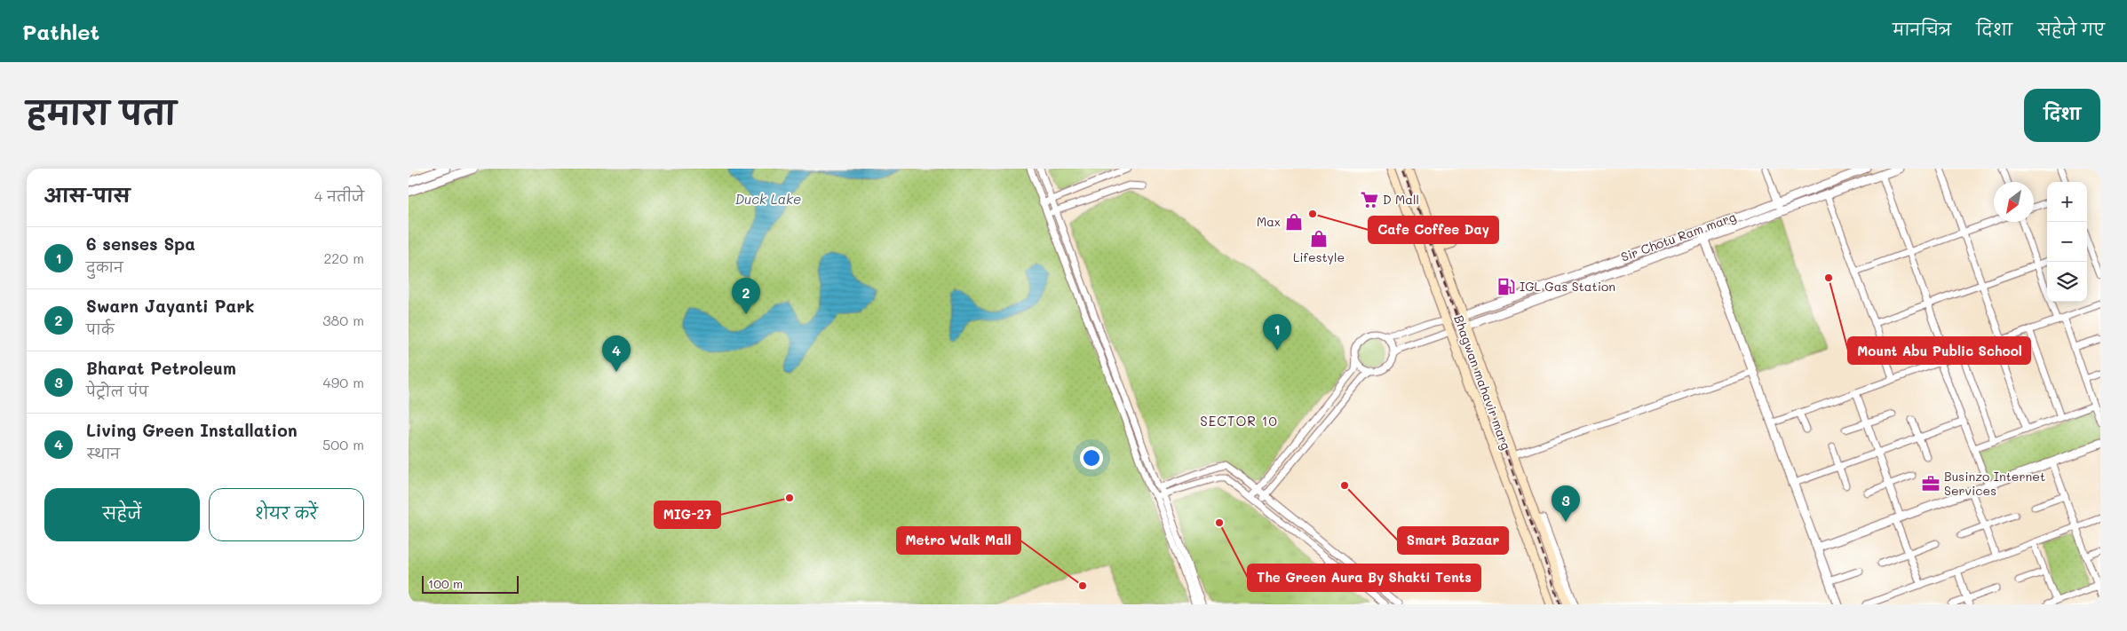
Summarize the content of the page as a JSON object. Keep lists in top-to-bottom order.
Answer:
{
  "streets": {
    "main road": ["Bhagwan mahavir marg"],
    "street": ["Sir Chotu Ram marg"]
  },
  "crossings": [
    ["Sir Chotu Ram marg", "Bhagwan mahavir marg"]
  ],
  "districts": ["SECTOR 10"],
  "water": ["Duck Lake"],
  "places": {
    "supermarket": ["D Mall"],
    "other": [
      "Cafe Coffee Day",
      "Mount Abu Public School",
      "Smart Bazaar",
      "MIG-27",
      "The Green Aura By Shakti Tents",
      "Metro Walk Mall"
    ],
    "shop": ["Max", "Lifestyle"],
    "fuel station": ["IGL Gas Station"],
    "office": ["Businzo Internet Services"]
  },
  "scale_bar": "100 m",
  "north": "bottom left",
  "page": {
    "header": "Pathlet",
    "nav": ["मानचित्र", "दिशा", "सहेजे गए"],
    "title": "हमारा पता",
    "buttons": [
      "दिशा",
      ["सहेजें", "शेयर करें"]
    ],
    "heading": ["आस-पास", "4 नतीजे"],
    "map_buttons": ["+", "−"],
    "list": [
      {
        "mark": "1",
        "name": "6 senses Spa",
        "note": "दुकान",
        "value": "220 m"
      },
      {
        "mark": "2",
        "name": "Swarn Jayanti Park",
        "note": "पार्क",
        "value": "380 m"
      },
      {
        "mark": "3",
        "name": "Bharat Petroleum",
        "note": "पेट्रोल पंप",
        "value": "490 m"
      },
      {
        "mark": "4",
        "name": "Living Green Installation",
        "note": "स्थान",
        "value": "500 m"
      }
    ],
    "pins": [
      "2",
      "1",
      "4",
      "3"
    ],
    "scale": "100 m"
  }
}
